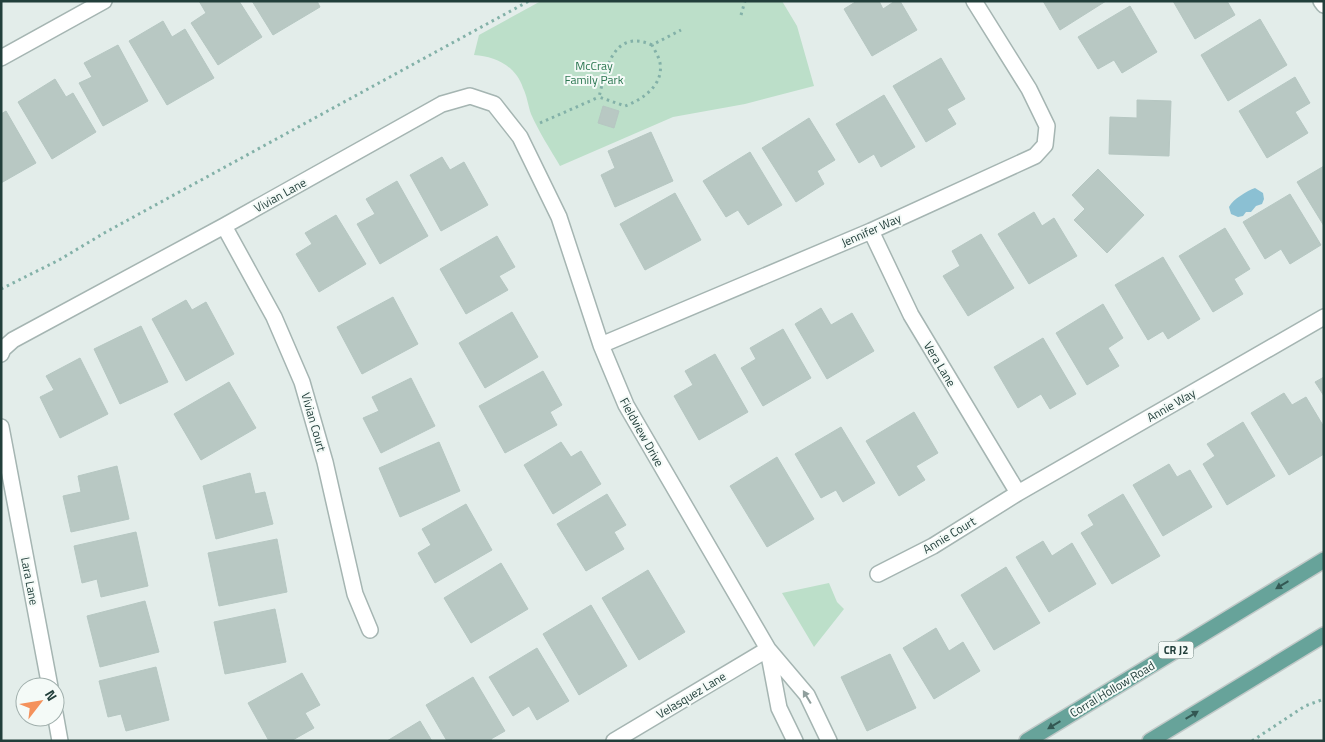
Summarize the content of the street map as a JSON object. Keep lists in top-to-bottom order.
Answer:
{
  "streets": {
    "main road": ["CR J2", "Corral Hollow Road"],
    "street": [
      "Vivian Lane",
      "Jennifer Way",
      "Vera Lane",
      "Annie Way",
      "Vivian Court",
      "Fieldview Drive",
      "Annie Court",
      "Lara Lane",
      "Velasquez Lane"
    ]
  },
  "crossings": [
    ["Vivian Lane", "Vivian Court"],
    ["Vivian Lane", "Fieldview Drive"],
    ["Jennifer Way", "Vera Lane"],
    ["Jennifer Way", "Fieldview Drive"],
    ["Vera Lane", "Annie Way"],
    ["Vera Lane", "Annie Court"],
    ["Annie Way", "Annie Court"],
    ["Fieldview Drive", "Velasquez Lane"]
  ],
  "parks": ["McCray Family Park"],
  "north": "top right"
}
